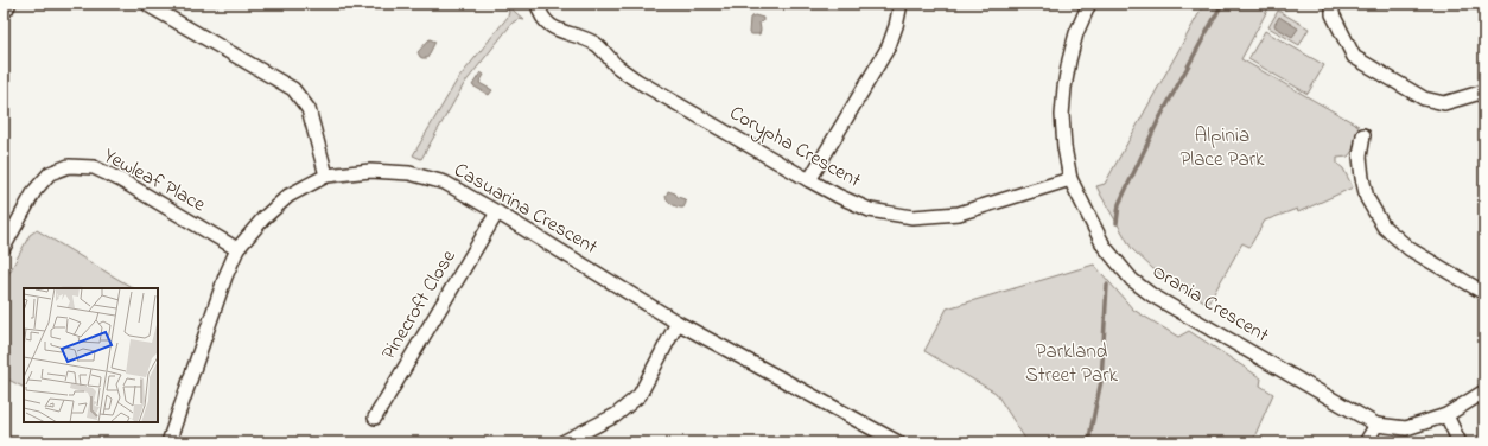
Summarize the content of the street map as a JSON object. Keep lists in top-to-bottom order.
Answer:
{
  "streets": {
    "street": [
      "Corypha Crescent",
      "Yewleaf Place",
      "Casuarina Crescent",
      "Orania Crescent",
      "Pinecroft Close"
    ]
  },
  "crossings": [
    ["Corypha Crescent", "Orania Crescent"],
    ["Yewleaf Place", "Casuarina Crescent"],
    ["Casuarina Crescent", "Pinecroft Close"]
  ],
  "parks": ["Alpinia Place Park", "Parkland Street Park"]
}
